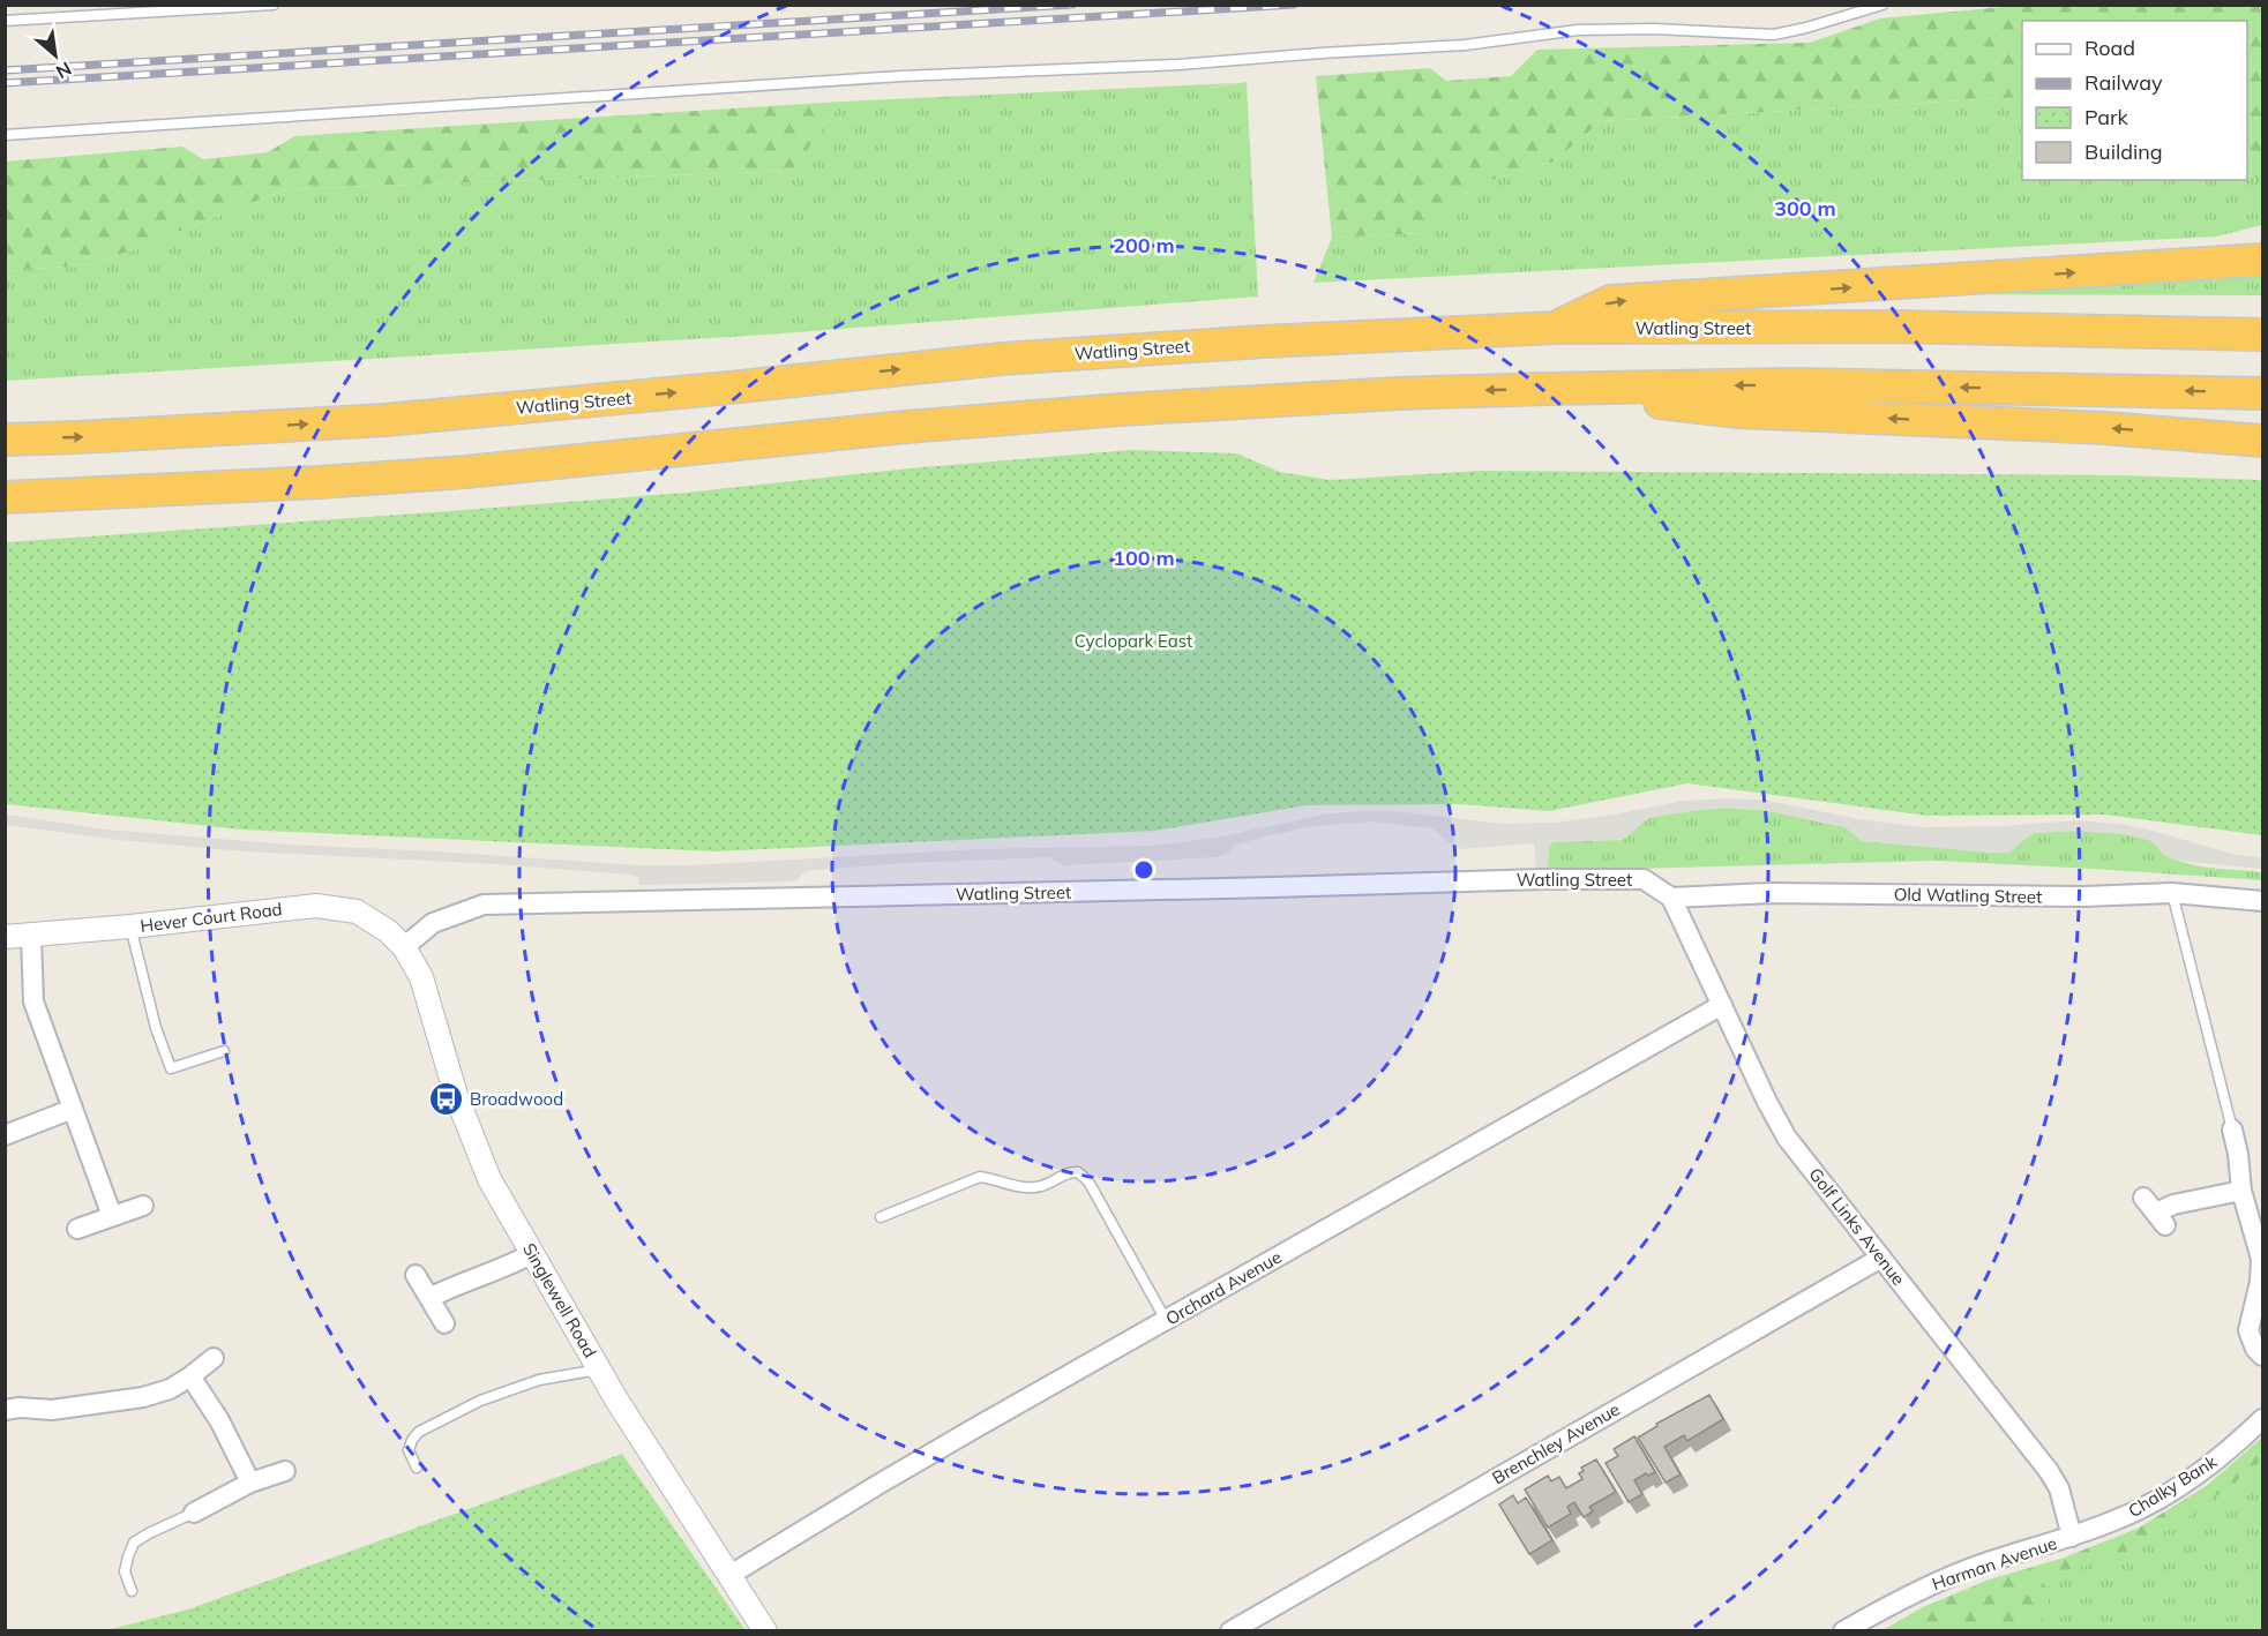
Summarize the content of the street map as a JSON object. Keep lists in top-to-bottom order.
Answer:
{
  "streets": {
    "highway": ["Watling Street"],
    "street": [
      "Old Watling Street",
      "Hever Court Road",
      "Golf Links Avenue",
      "Orchard Avenue",
      "Singlewell Road",
      "Brenchley Avenue",
      "Chalky Bank",
      "Harman Avenue"
    ]
  },
  "crossings": [
    ["Watling Street", "Old Watling Street"],
    ["Watling Street", "Hever Court Road"],
    ["Watling Street", "Golf Links Avenue"],
    ["Watling Street", "Singlewell Road"],
    ["Old Watling Street", "Golf Links Avenue"],
    ["Hever Court Road", "Singlewell Road"],
    ["Golf Links Avenue", "Orchard Avenue"],
    ["Golf Links Avenue", "Brenchley Avenue"],
    ["Golf Links Avenue", "Chalky Bank"],
    ["Golf Links Avenue", "Harman Avenue"],
    ["Orchard Avenue", "Singlewell Road"],
    ["Chalky Bank", "Harman Avenue"]
  ],
  "parks": ["Cyclopark East"],
  "places": {
    "bus stop": ["Broadwood"]
  },
  "legend": [
    "Road",
    "Railway",
    "Park",
    "Building"
  ],
  "north": "bottom right",
  "rings": ["300 m", "200 m", "100 m"]
}
